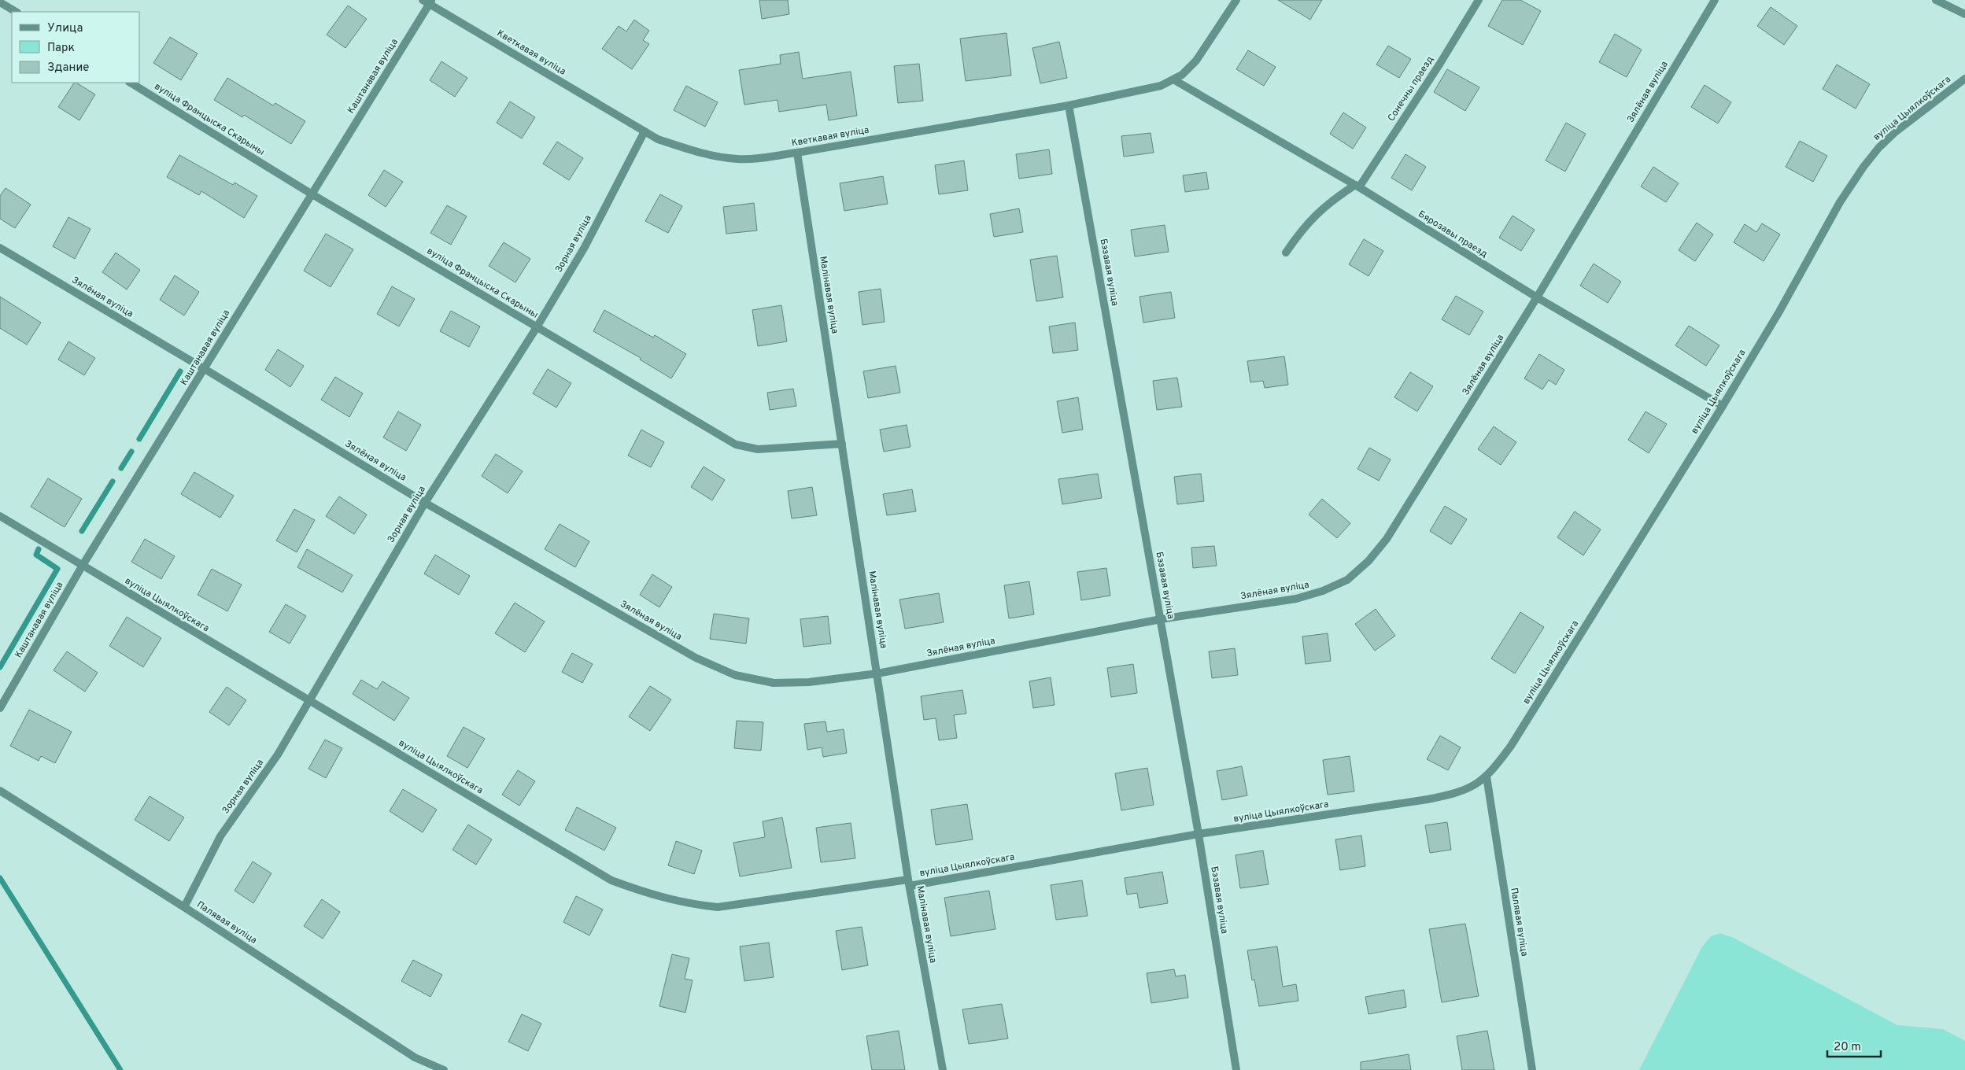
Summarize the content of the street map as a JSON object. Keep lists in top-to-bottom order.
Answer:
{
  "streets": {
    "street": [
      "Кветкавая вуліца",
      "Каштанавая вуліца",
      "Сонечны праезд",
      "Зялёная вуліца",
      "вуліца Цыялкоўскага",
      "вуліца Францыска Скарыны",
      "Бярозавы праезд",
      "Зорная вуліца",
      "Бэзавая вуліца",
      "Малінавая вуліца",
      "Палявая вуліца"
    ]
  },
  "crossings": [
    ["Кветкавая вуліца", "Каштанавая вуліца"],
    ["Кветкавая вуліца", "Бярозавы праезд"],
    ["Кветкавая вуліца", "Зорная вуліца"],
    ["Кветкавая вуліца", "Бэзавая вуліца"],
    ["Кветкавая вуліца", "Малінавая вуліца"],
    ["Каштанавая вуліца", "Зялёная вуліца"],
    ["Каштанавая вуліца", "вуліца Цыялкоўскага"],
    ["Каштанавая вуліца", "вуліца Францыска Скарыны"],
    ["Сонечны праезд", "Бярозавы праезд"],
    ["Зялёная вуліца", "Бярозавы праезд"],
    ["Зялёная вуліца", "Зорная вуліца"],
    ["Зялёная вуліца", "Бэзавая вуліца"],
    ["Зялёная вуліца", "Малінавая вуліца"],
    ["вуліца Цыялкоўскага", "Бярозавы праезд"],
    ["вуліца Цыялкоўскага", "Зорная вуліца"],
    ["вуліца Цыялкоўскага", "Бэзавая вуліца"],
    ["вуліца Цыялкоўскага", "Малінавая вуліца"],
    ["вуліца Цыялкоўскага", "Палявая вуліца"],
    ["вуліца Францыска Скарыны", "Зорная вуліца"],
    ["вуліца Францыска Скарыны", "Малінавая вуліца"],
    ["Зорная вуліца", "Палявая вуліца"]
  ],
  "legend": ["Улица", "Парк", "Здание"],
  "scale_bar": "20 m"
}
